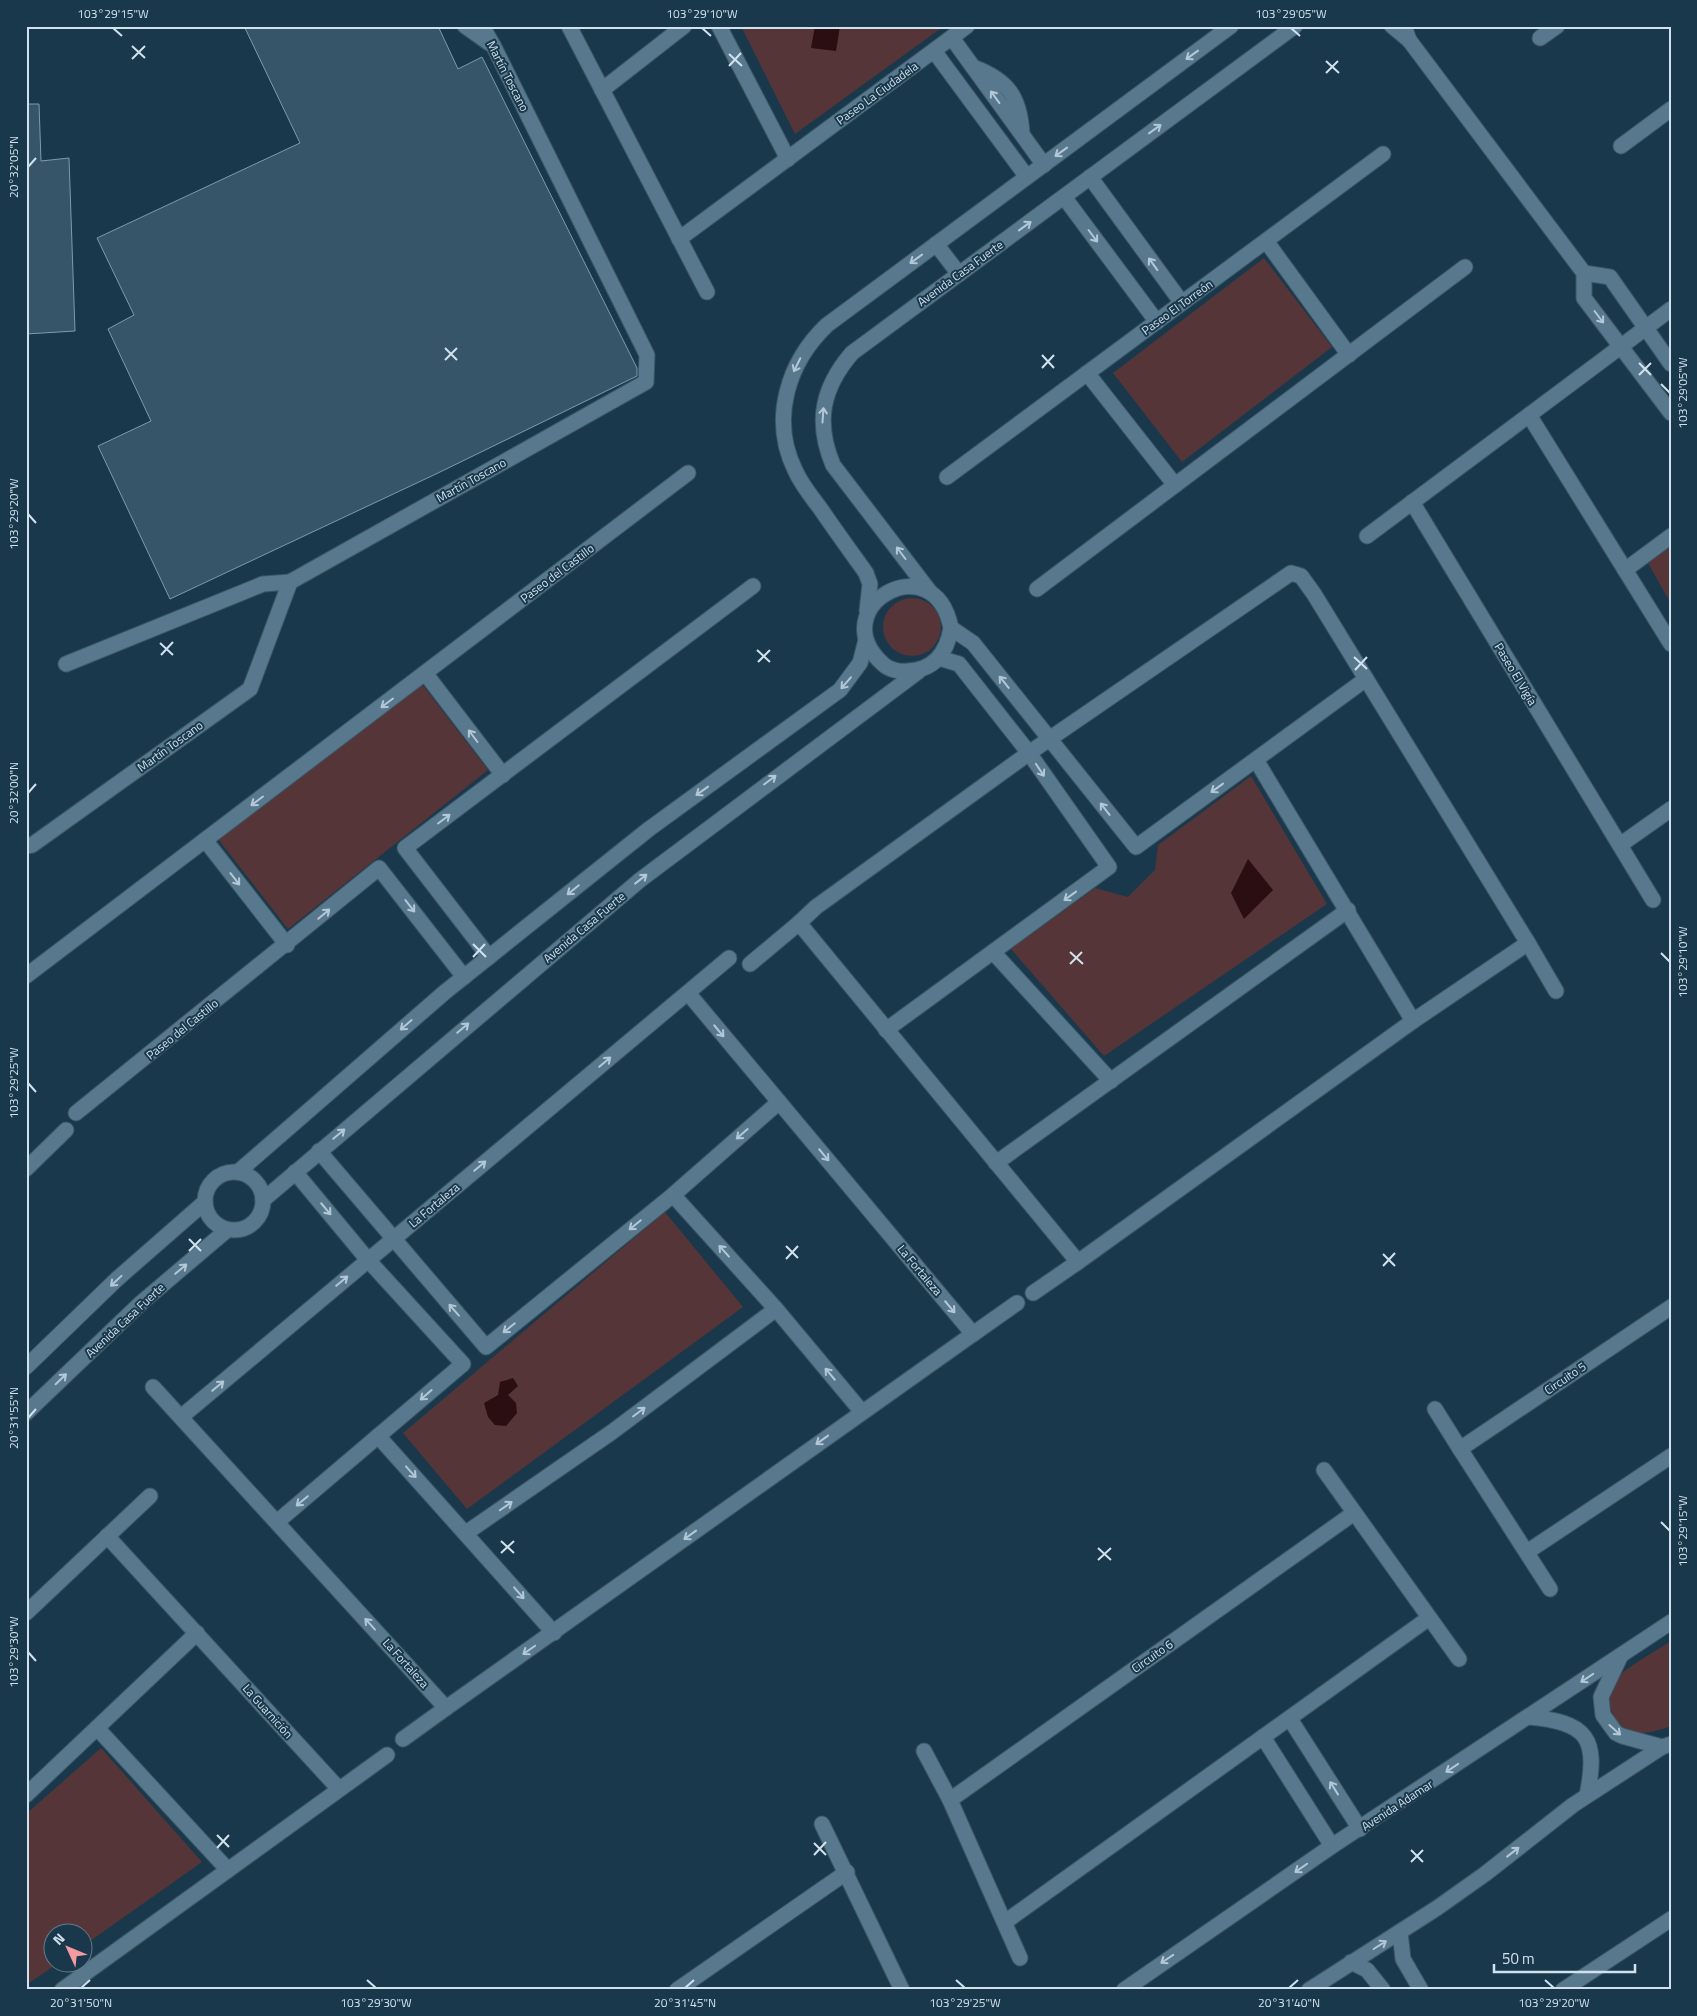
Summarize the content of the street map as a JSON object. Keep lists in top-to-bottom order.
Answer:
{
  "streets": {
    "street": [
      "Martín Toscano",
      "Paseo La Ciudadela",
      "Avenida Casa Fuerte",
      "Paseo El Torreón",
      "Paseo del Castillo",
      "Paseo El Vigía",
      "La Fortaleza",
      "Circuito 5",
      "Circuito 6",
      "La Guarnición",
      "Avenida Adamar"
    ]
  },
  "scale_bar": "50 m",
  "north": "top left",
  "coordinates": [
    "103°29'15\"W",
    "103°29'10\"W",
    "103°29'05\"W",
    "20°32'05\"N",
    "103°29'20\"W",
    "20°32'00\"N",
    "103°29'25\"W",
    "20°31'55\"N",
    "103°29'30\"W",
    "20°31'50\"N",
    "20°31'45\"N",
    "20°31'40\"N"
  ]
}
